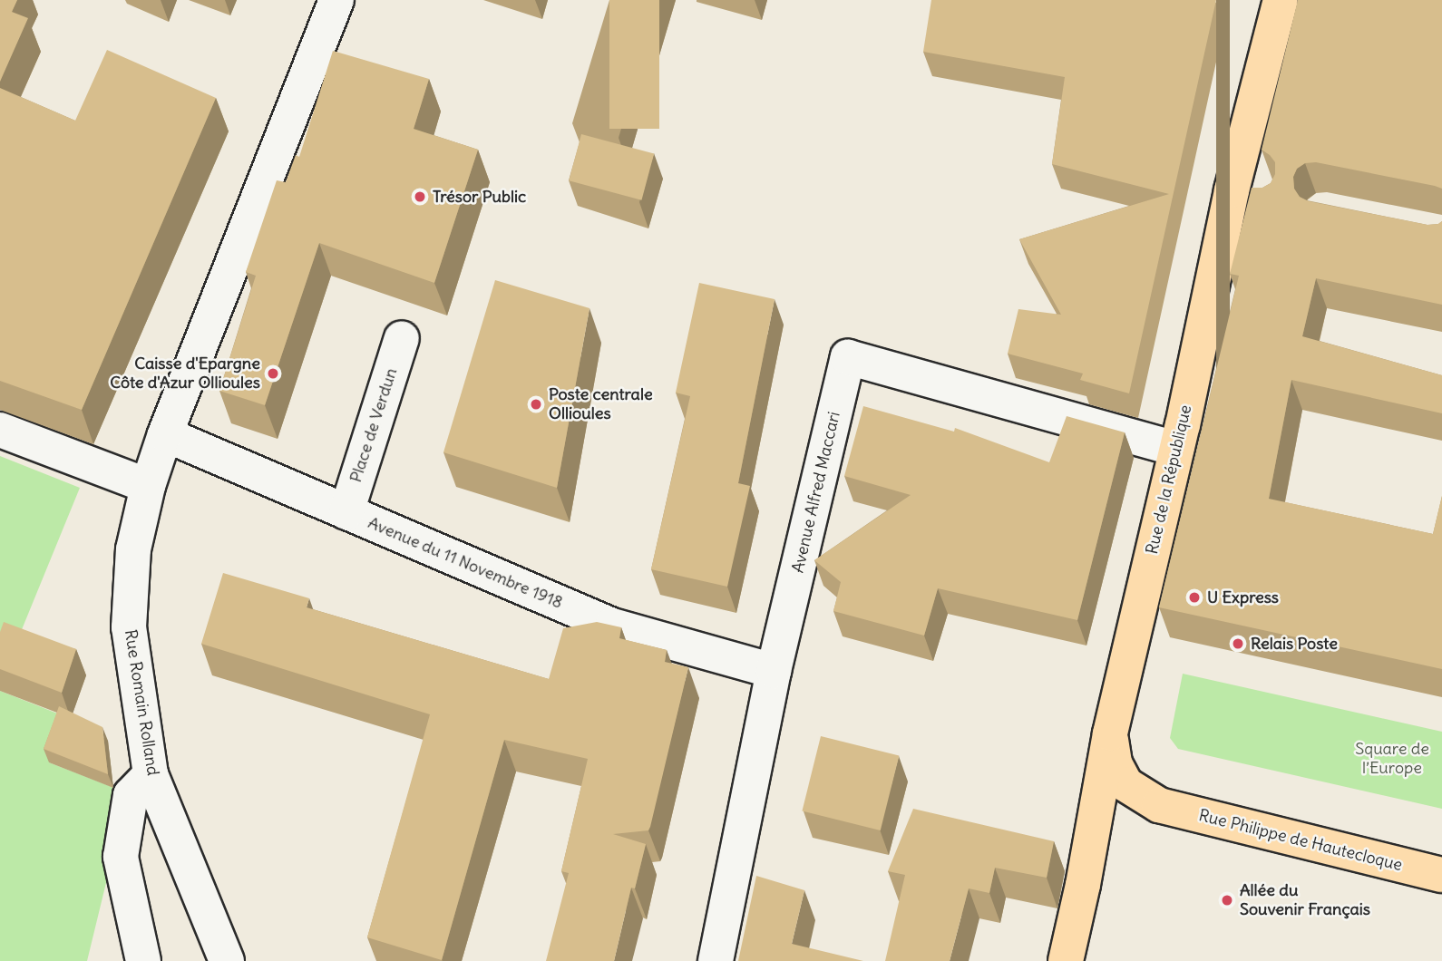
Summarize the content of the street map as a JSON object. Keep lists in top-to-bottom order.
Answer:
{
  "streets": {
    "main road": ["Rue de la République", "Rue Philippe de Hautecloque"],
    "street": [
      "Place de Verdun",
      "Avenue Alfred Maccari",
      "Avenue du 11 Novembre 1918",
      "Rue Romain Rolland"
    ]
  },
  "crossings": [
    ["Place de Verdun", "Avenue du 11 Novembre 1918"],
    ["Rue de la République", "Avenue Alfred Maccari"],
    ["Rue de la République", "Rue Philippe de Hautecloque"],
    ["Avenue Alfred Maccari", "Avenue du 11 Novembre 1918"],
    ["Avenue du 11 Novembre 1918", "Rue Romain Rolland"]
  ],
  "parks": ["Square de l’Europe"],
  "places": [
    "Trésor Public",
    "Caisse d'Epargne Côte d'Azur Ollioules",
    "Poste centrale Ollioules",
    "U Express",
    "Relais Poste",
    "Allée du Souvenir Français"
  ]
}
